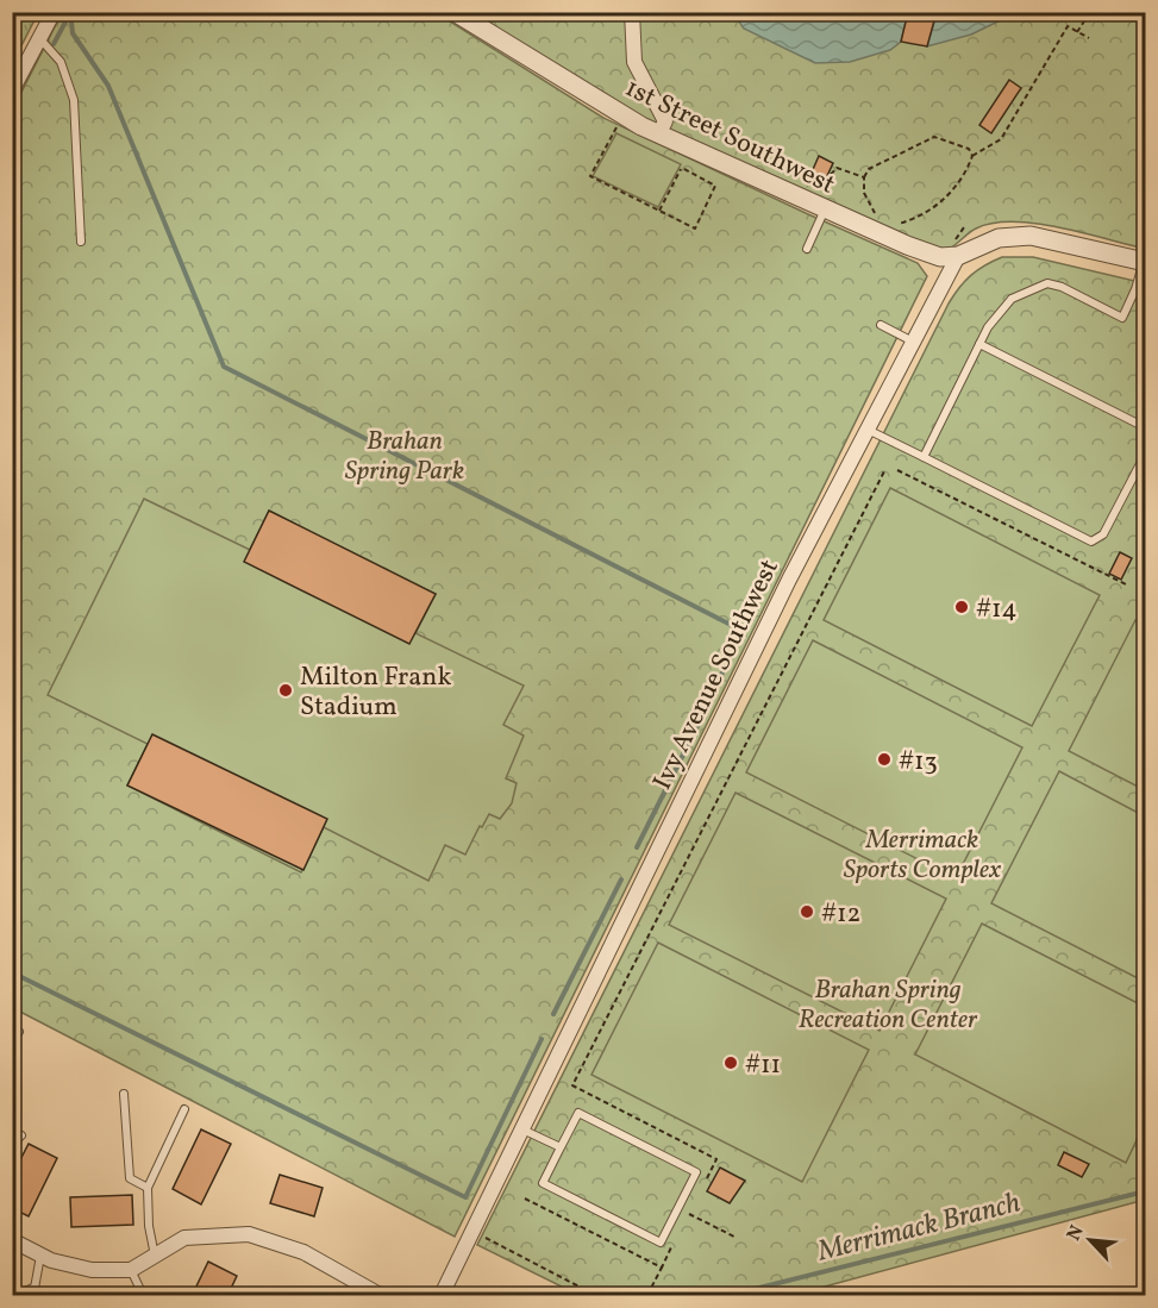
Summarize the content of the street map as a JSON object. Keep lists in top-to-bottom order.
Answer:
{
  "streets": {
    "street": ["1st Street Southwest", "Ivy Avenue Southwest"]
  },
  "crossings": [
    ["1st Street Southwest", "Ivy Avenue Southwest"]
  ],
  "water": ["Merrimack Branch"],
  "parks": ["Brahan Spring Park", "Merrimack Sports Complex", "Brahan Spring Recreation Center"],
  "places": [
    "#14",
    "Milton Frank Stadium",
    "#13",
    "#12",
    "#11"
  ],
  "north": "top left"
}
